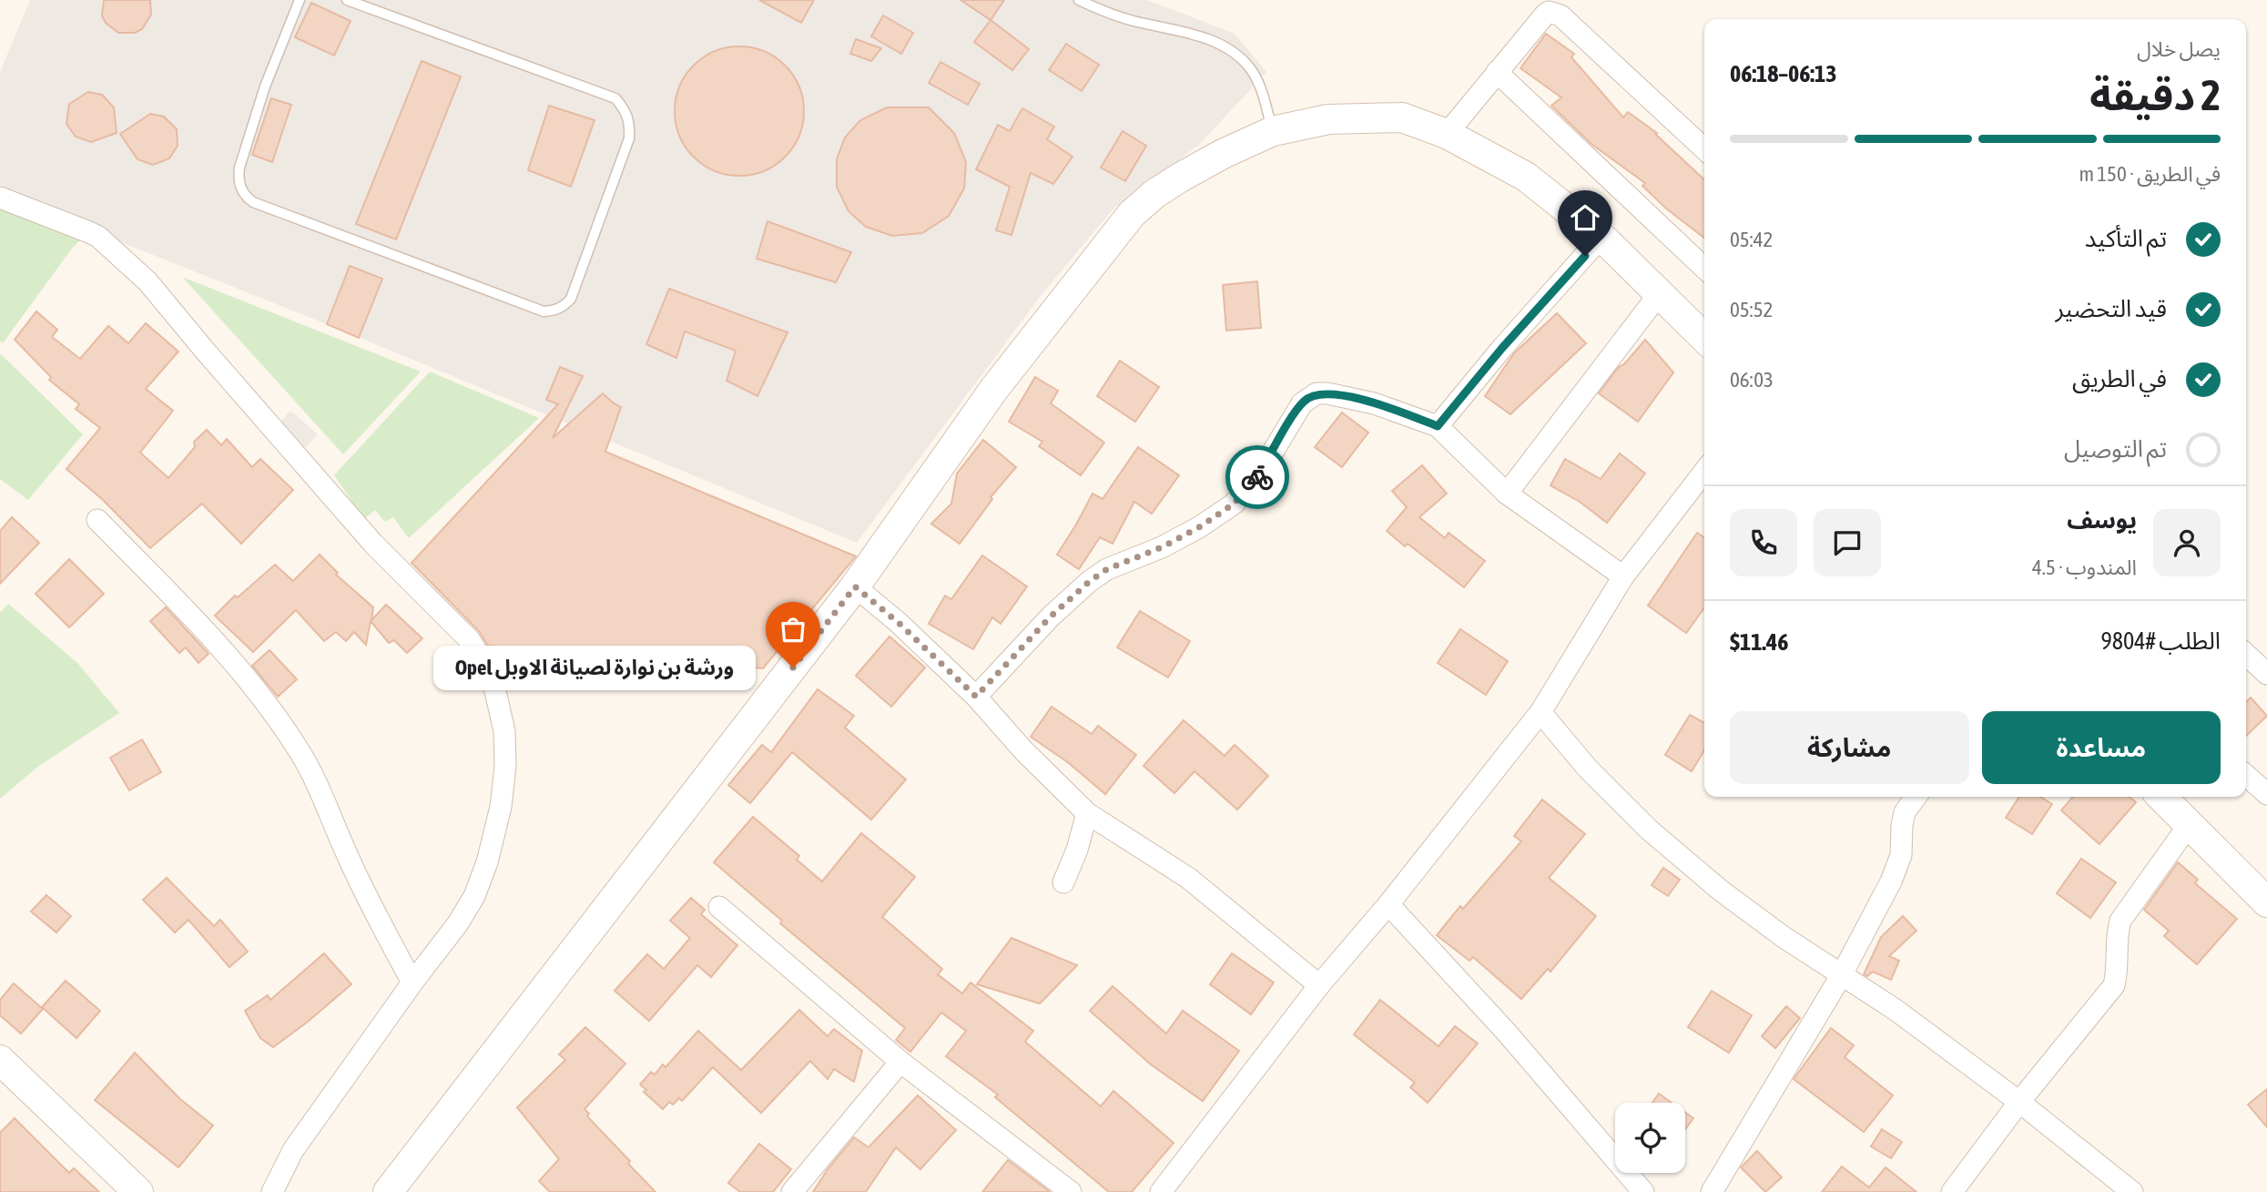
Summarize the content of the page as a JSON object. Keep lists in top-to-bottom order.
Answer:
{
  "places": ["ورشة بن نوارة لصيانة الاوبل Opel"],
  "page": {
    "heading": ["2 دقيقة", "يصل خلال", "06:13–06:18"],
    "panel": [
      "يوسف",
      "المندوب · 4.5",
      "الطلب #9804",
      "$11.46"
    ],
    "bar": "في الطريق · 150 m",
    "list": [
      ["تم التأكيد", "05:42"],
      ["قيد التحضير", "05:52"],
      ["في الطريق", "06:03"],
      "تم التوصيل"
    ],
    "bubble": "ورشة بن نوارة لصيانة الاوبل Opel",
    "buttons": ["مساعدة", "مشاركة"]
  }
}
